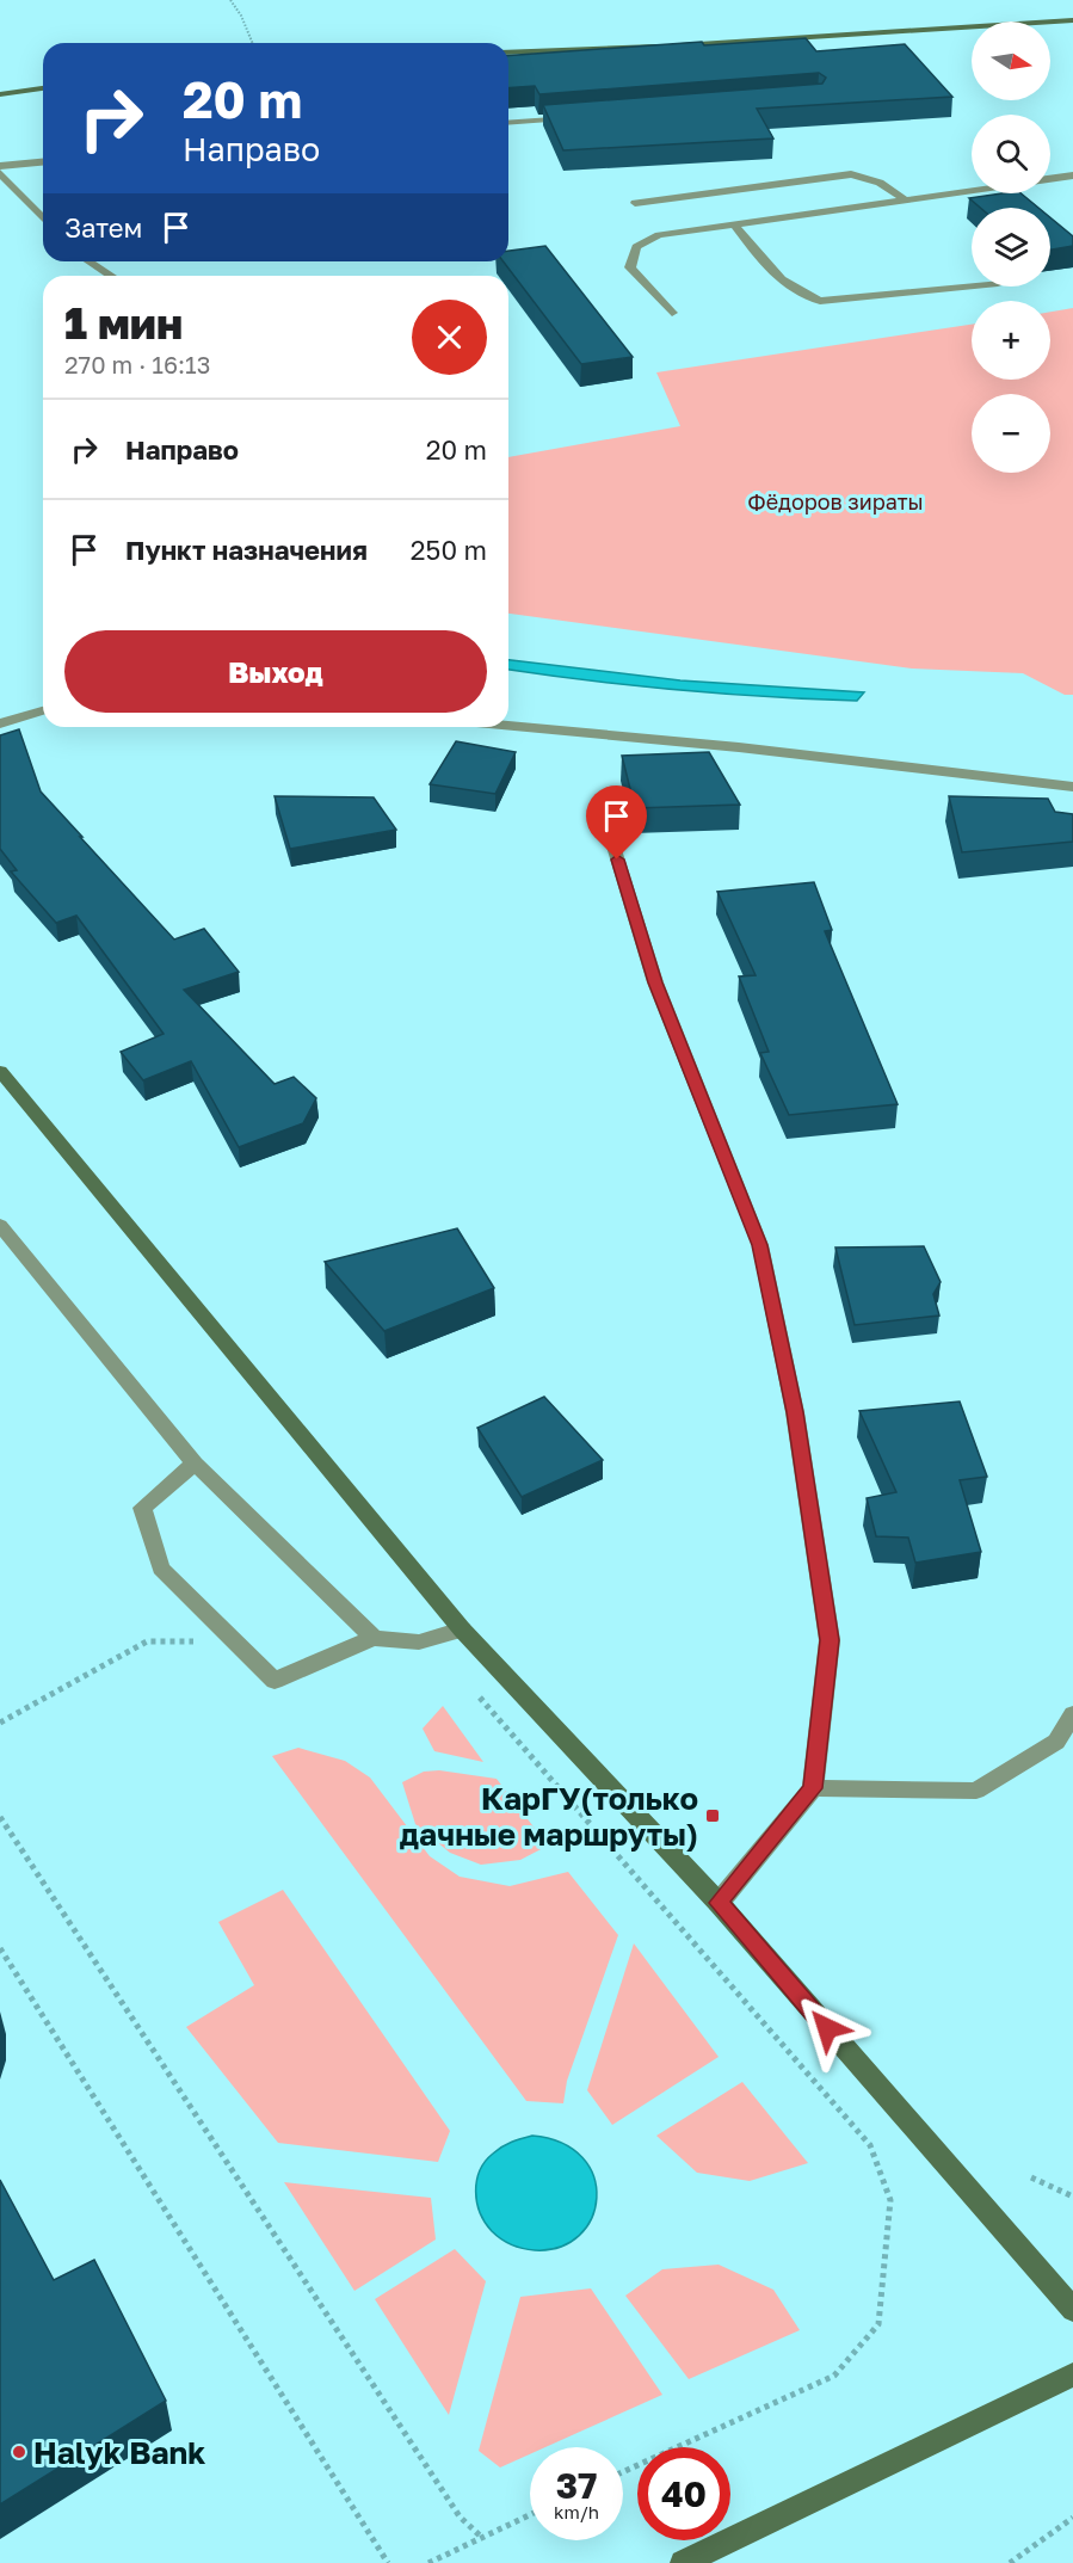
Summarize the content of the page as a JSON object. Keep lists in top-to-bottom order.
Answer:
{
  "parks": ["Фёдоров зираты"],
  "places": {
    "transit": ["КарГУ(только дачные маршруты)"],
    "other": ["Halyk Bank"]
  },
  "north": "right",
  "page": {
    "map_buttons": ["+", "−"],
    "turn": ["20 m", "Направо"],
    "then": "Затем",
    "heading": ["1 мин", "270 m · 16:13"],
    "list": [
      {
        "name": "Направо",
        "value": "20 m"
      },
      {
        "name": "Пункт назначения",
        "value": "250 m"
      }
    ],
    "buttons": "Выход",
    "speed": "37 km/h",
    "limit": "40"
  }
}
